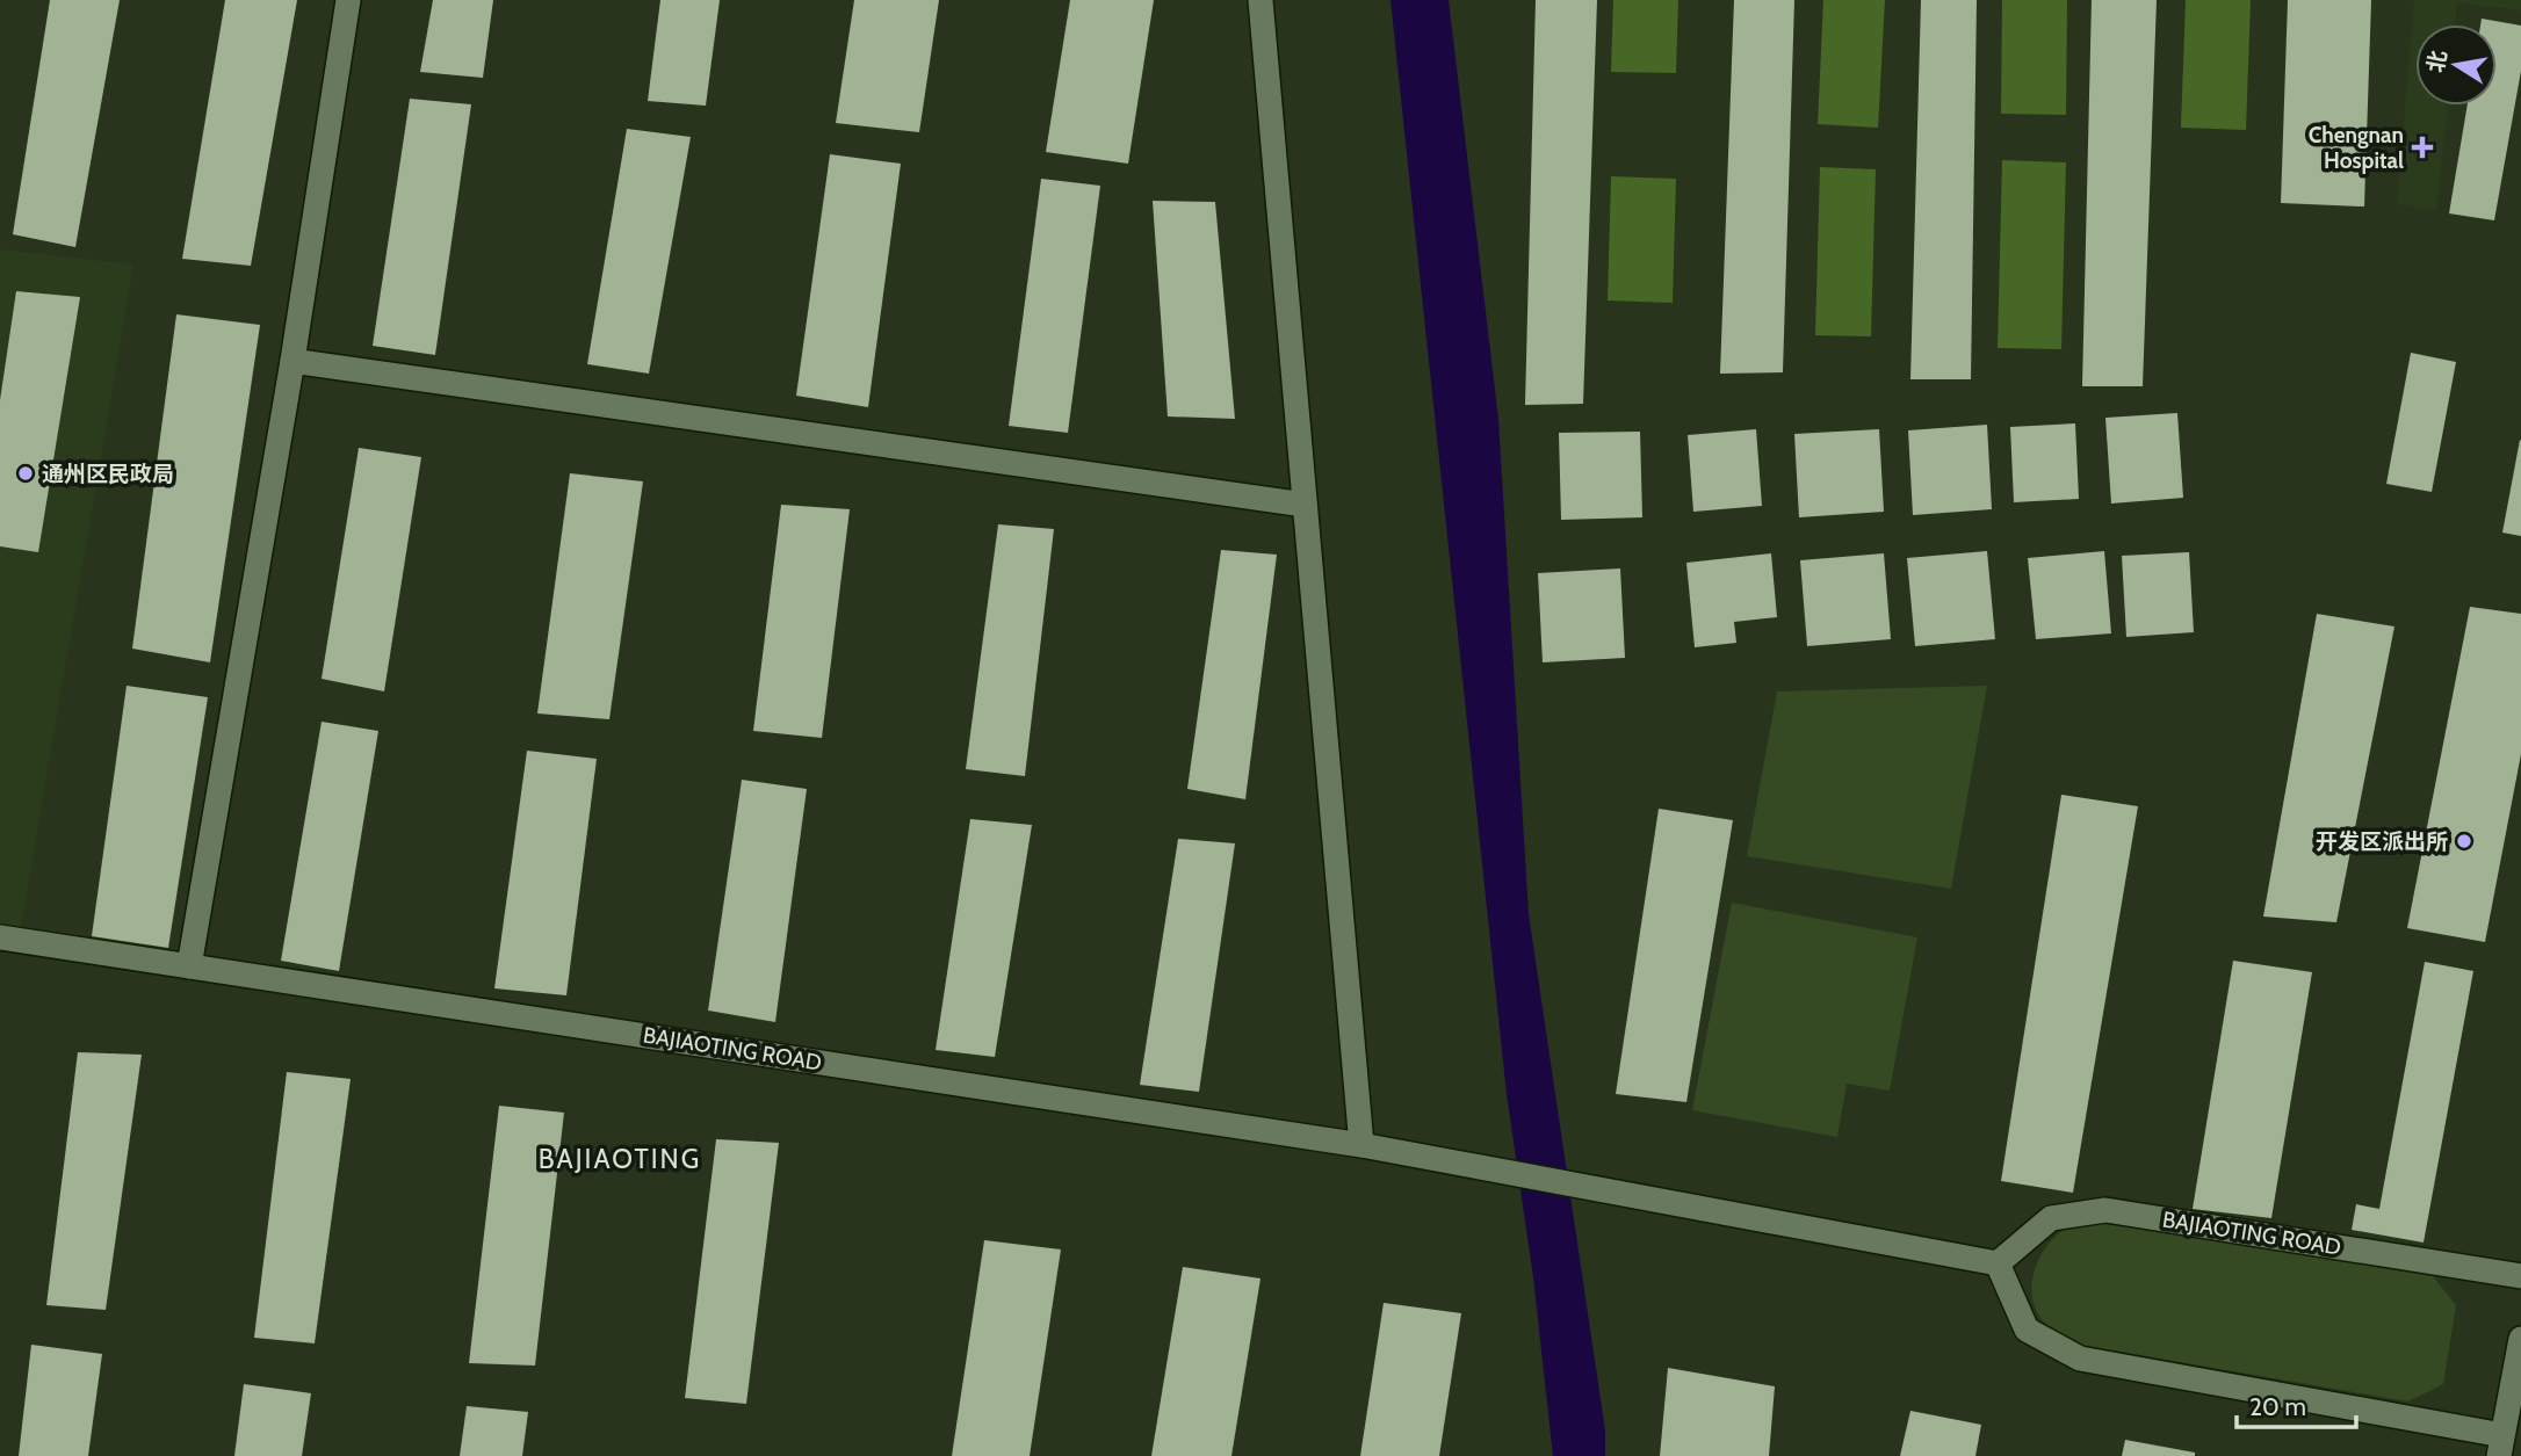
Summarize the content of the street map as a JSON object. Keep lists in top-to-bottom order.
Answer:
{
  "streets": {
    "street": ["BAJIAOTING ROAD"]
  },
  "districts": ["BAJIAOTING"],
  "places": {
    "health": ["Chengnan Hospital"],
    "other": ["通州区民政局", "开发区派出所"]
  },
  "scale_bar": "20 m",
  "north": "left"
}
